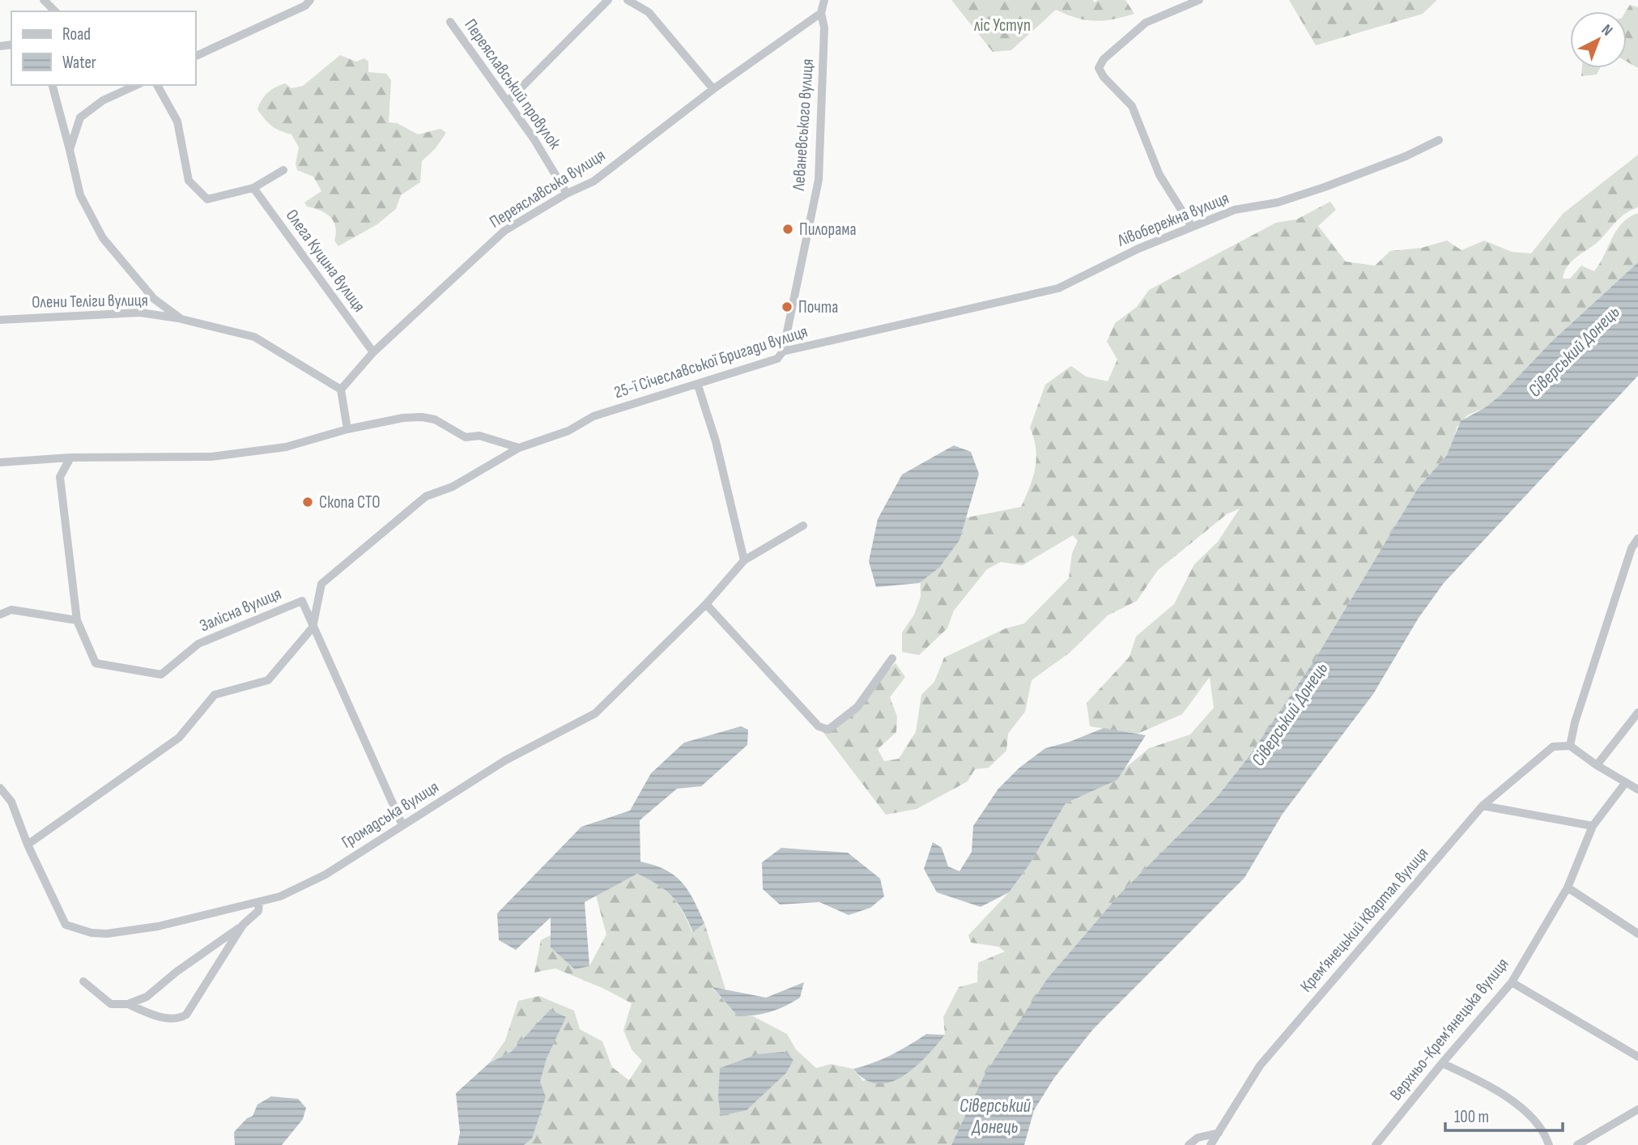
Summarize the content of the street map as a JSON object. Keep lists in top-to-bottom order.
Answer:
{
  "streets": {
    "street": [
      "Переяславський провулок",
      "Леваневського вулиця",
      "Переяславська вулиця",
      "Лівобережна вулиця",
      "Олега Куцина вулиця",
      "Олени Теліги вулиця",
      "25-ї Січеславської Бригади вулиця",
      "Залісна вулиця",
      "Громадська вулиця",
      "Крем’янецький Квартал вулиця",
      "Верхньо-Крем’янецька вулиця"
    ]
  },
  "crossings": [
    ["Переяславський провулок", "Переяславська вулиця"],
    ["Леваневського вулиця", "Переяславська вулиця"],
    ["Леваневського вулиця", "25-ї Січеславської Бригади вулиця"],
    ["Переяславська вулиця", "Олега Куцина вулиця"],
    ["Переяславська вулиця", "Олени Теліги вулиця"],
    ["Лівобережна вулиця", "25-ї Січеславської Бригади вулиця"],
    ["25-ї Січеславської Бригади вулиця", "Залісна вулиця"]
  ],
  "water": ["Сіверський Донець"],
  "parks": ["ліс Уступ"],
  "places": ["Пилорама", "Почта", "Скопа СТО"],
  "legend": ["Road", "Water"],
  "scale_bar": "100 m",
  "north": "top right"
}
